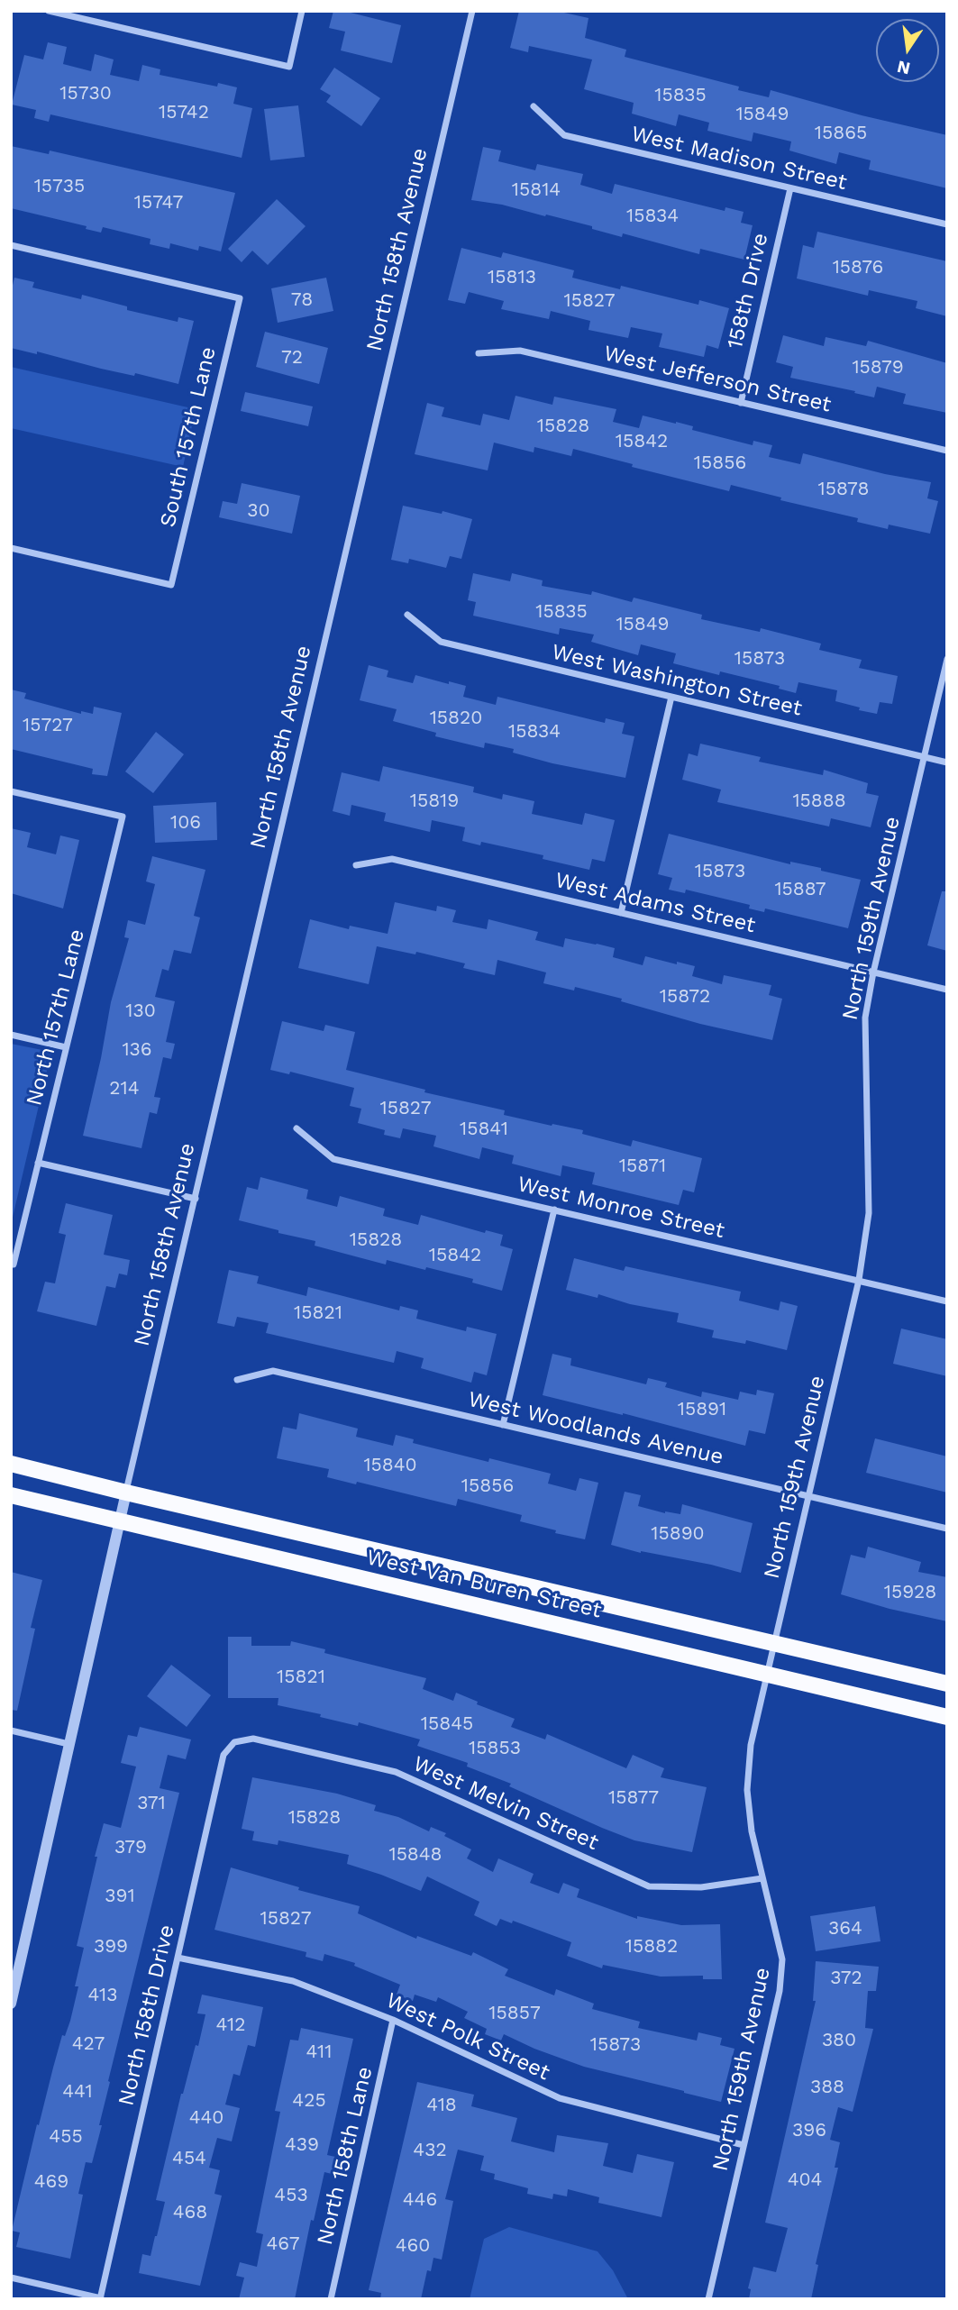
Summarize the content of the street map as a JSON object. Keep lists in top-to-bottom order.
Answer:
{
  "streets": {
    "main road": ["West Van Buren Street"],
    "street": [
      "West Madison Street",
      "North 158th Avenue",
      "158th Drive",
      "West Jefferson Street",
      "South 157th Lane",
      "West Washington Street",
      "West Adams Street",
      "North 159th Avenue",
      "North 157th Lane",
      "West Monroe Street",
      "West Woodlands Avenue",
      "West Melvin Street",
      "North 158th Drive",
      "West Polk Street",
      "North 158th Lane"
    ]
  },
  "crossings": [
    ["West Madison Street", "158th Drive"],
    ["North 158th Avenue", "West Van Buren Street"],
    ["158th Drive", "West Jefferson Street"],
    ["West Washington Street", "North 159th Avenue"],
    ["West Adams Street", "North 159th Avenue"],
    ["North 159th Avenue", "West Monroe Street"],
    ["North 159th Avenue", "West Woodlands Avenue"],
    ["North 159th Avenue", "West Van Buren Street"],
    ["North 159th Avenue", "West Melvin Street"],
    ["North 159th Avenue", "West Polk Street"],
    ["West Melvin Street", "North 158th Drive"],
    ["North 158th Drive", "West Polk Street"],
    ["West Polk Street", "North 158th Lane"]
  ],
  "house_numbers": [
    "15730",
    "15835",
    "15742",
    "15849",
    "15865",
    "15735",
    "15814",
    "15747",
    "15834",
    "15876",
    "15813",
    "78",
    "15827",
    "72",
    "15879",
    "15828",
    "15842",
    "15856",
    "15878",
    "30",
    "15835",
    "15849",
    "15873",
    "15820",
    "15727",
    "15834",
    "15819",
    "15888",
    "106",
    "15873",
    "15887",
    "15872",
    "130",
    "136",
    "214",
    "15827",
    "15841",
    "15871",
    "15828",
    "15842",
    "15821",
    "15891",
    "15840",
    "15856",
    "15890",
    "15928",
    "15821",
    "15845",
    "15853",
    "15877",
    "371",
    "15828",
    "379",
    "15848",
    "391",
    "15827",
    "364",
    "399",
    "15882",
    "372",
    "413",
    "15857",
    "412",
    "380",
    "427",
    "15873",
    "411",
    "388",
    "441",
    "425",
    "418",
    "440",
    "396",
    "455",
    "439",
    "432",
    "454",
    "404",
    "469",
    "453",
    "446",
    "468",
    "467",
    "460"
  ],
  "north": "bottom"
}
